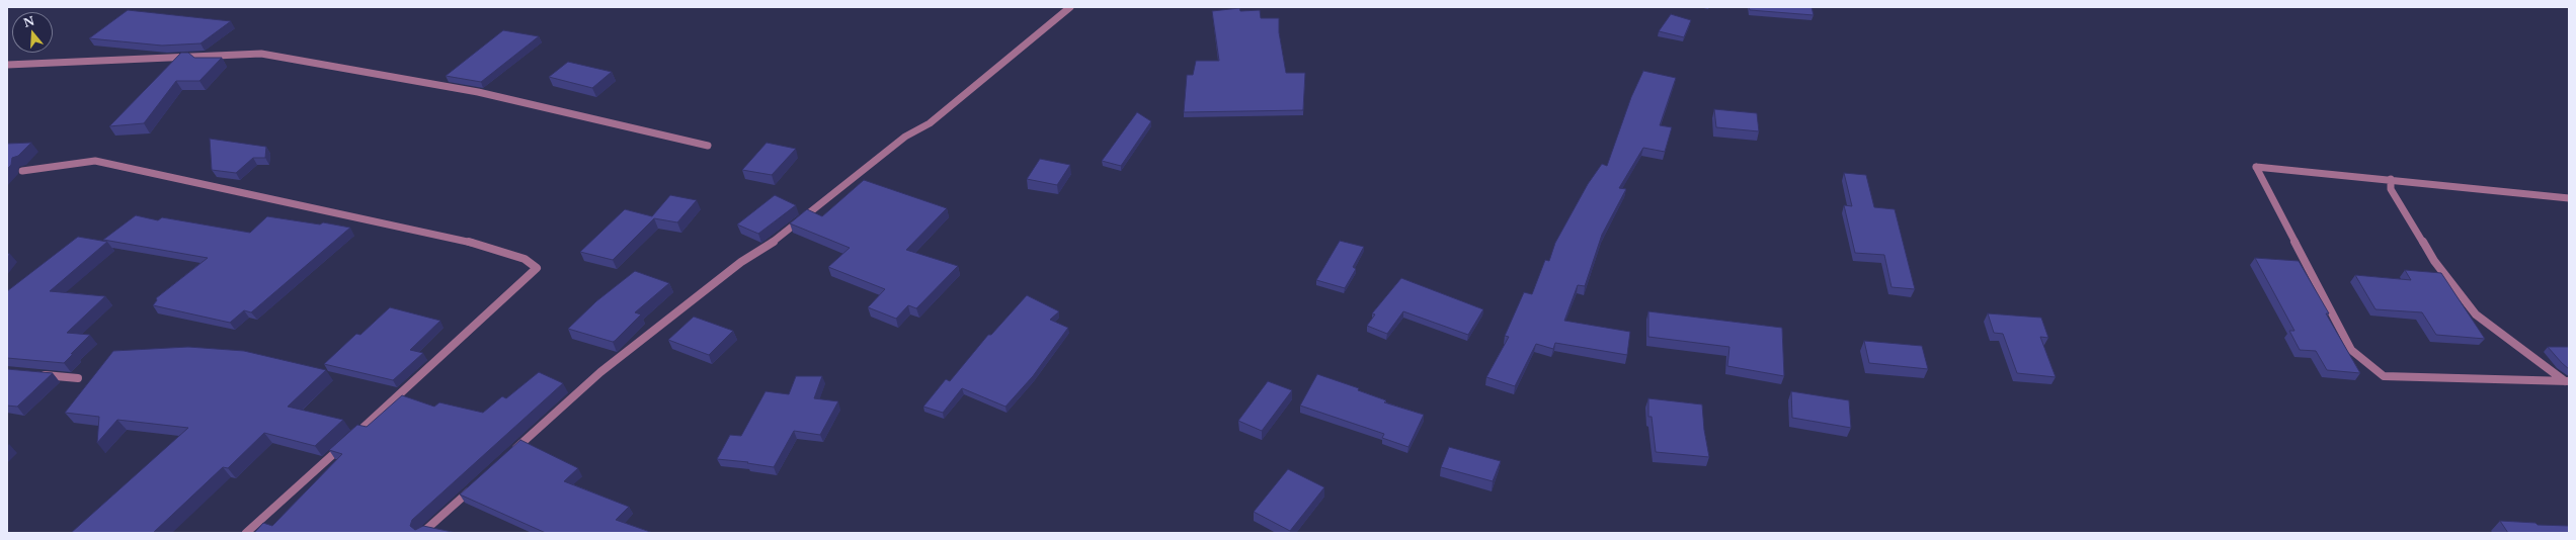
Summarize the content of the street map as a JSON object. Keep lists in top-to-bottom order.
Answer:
{
  "north": "top"
}
